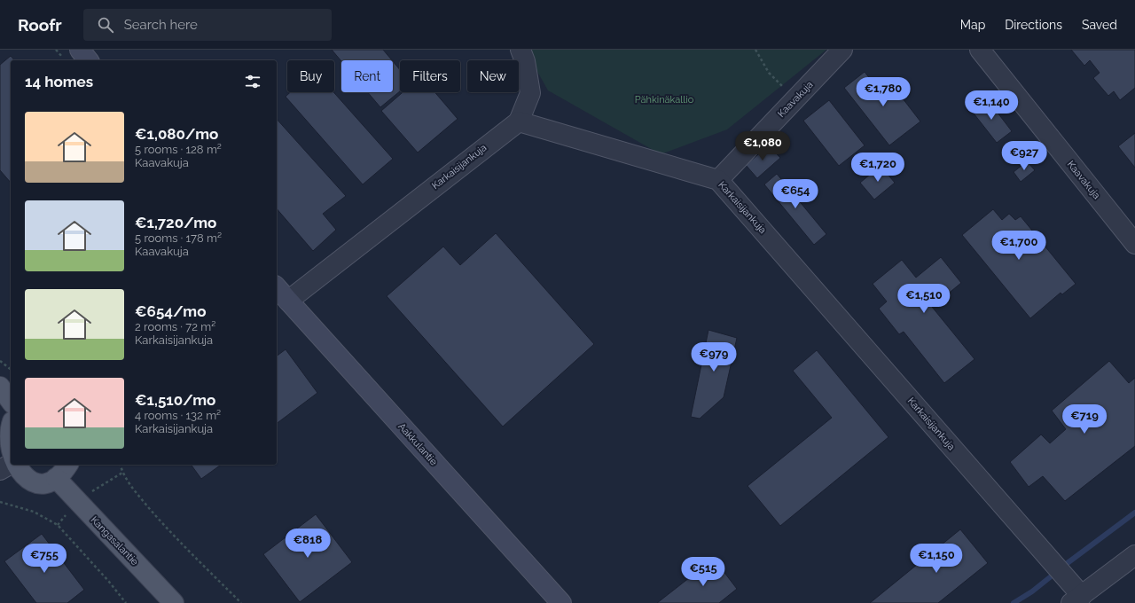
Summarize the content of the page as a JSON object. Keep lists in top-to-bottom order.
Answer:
{
  "streets": {
    "main road": ["Kangasalantie"],
    "street": ["Kaavakuja", "Karkaisijankuja", "Aakkulantie"]
  },
  "crossings": [
    ["Kaavakuja", "Karkaisijankuja"],
    ["Karkaisijankuja", "Aakkulantie"]
  ],
  "parks": ["Pähkinäkallio"],
  "page": {
    "header": "Roofr",
    "search": "Search here",
    "nav": ["Map", "Directions", "Saved"],
    "chip": [
      "Buy",
      "Rent",
      "Filters",
      "New"
    ],
    "heading": "14 homes",
    "price": [
      "€1,780",
      "€1,140",
      "€1,080",
      "€927",
      "€1,720",
      "€654",
      "€1,700",
      "€1,510",
      "€979",
      "€719",
      "€818",
      "€755",
      "€1,150",
      "€515"
    ],
    "list": [
      {
        "name": "€1,080/mo",
        "note": "5 rooms · 128 m² · Kaavakuja"
      },
      {
        "name": "€1,720/mo",
        "note": "5 rooms · 178 m² · Kaavakuja"
      },
      {
        "name": "€654/mo",
        "note": "2 rooms · 72 m² · Karkaisijankuja"
      },
      {
        "name": "€1,510/mo",
        "note": "4 rooms · 132 m² · Karkaisijankuja"
      }
    ]
  }
}
